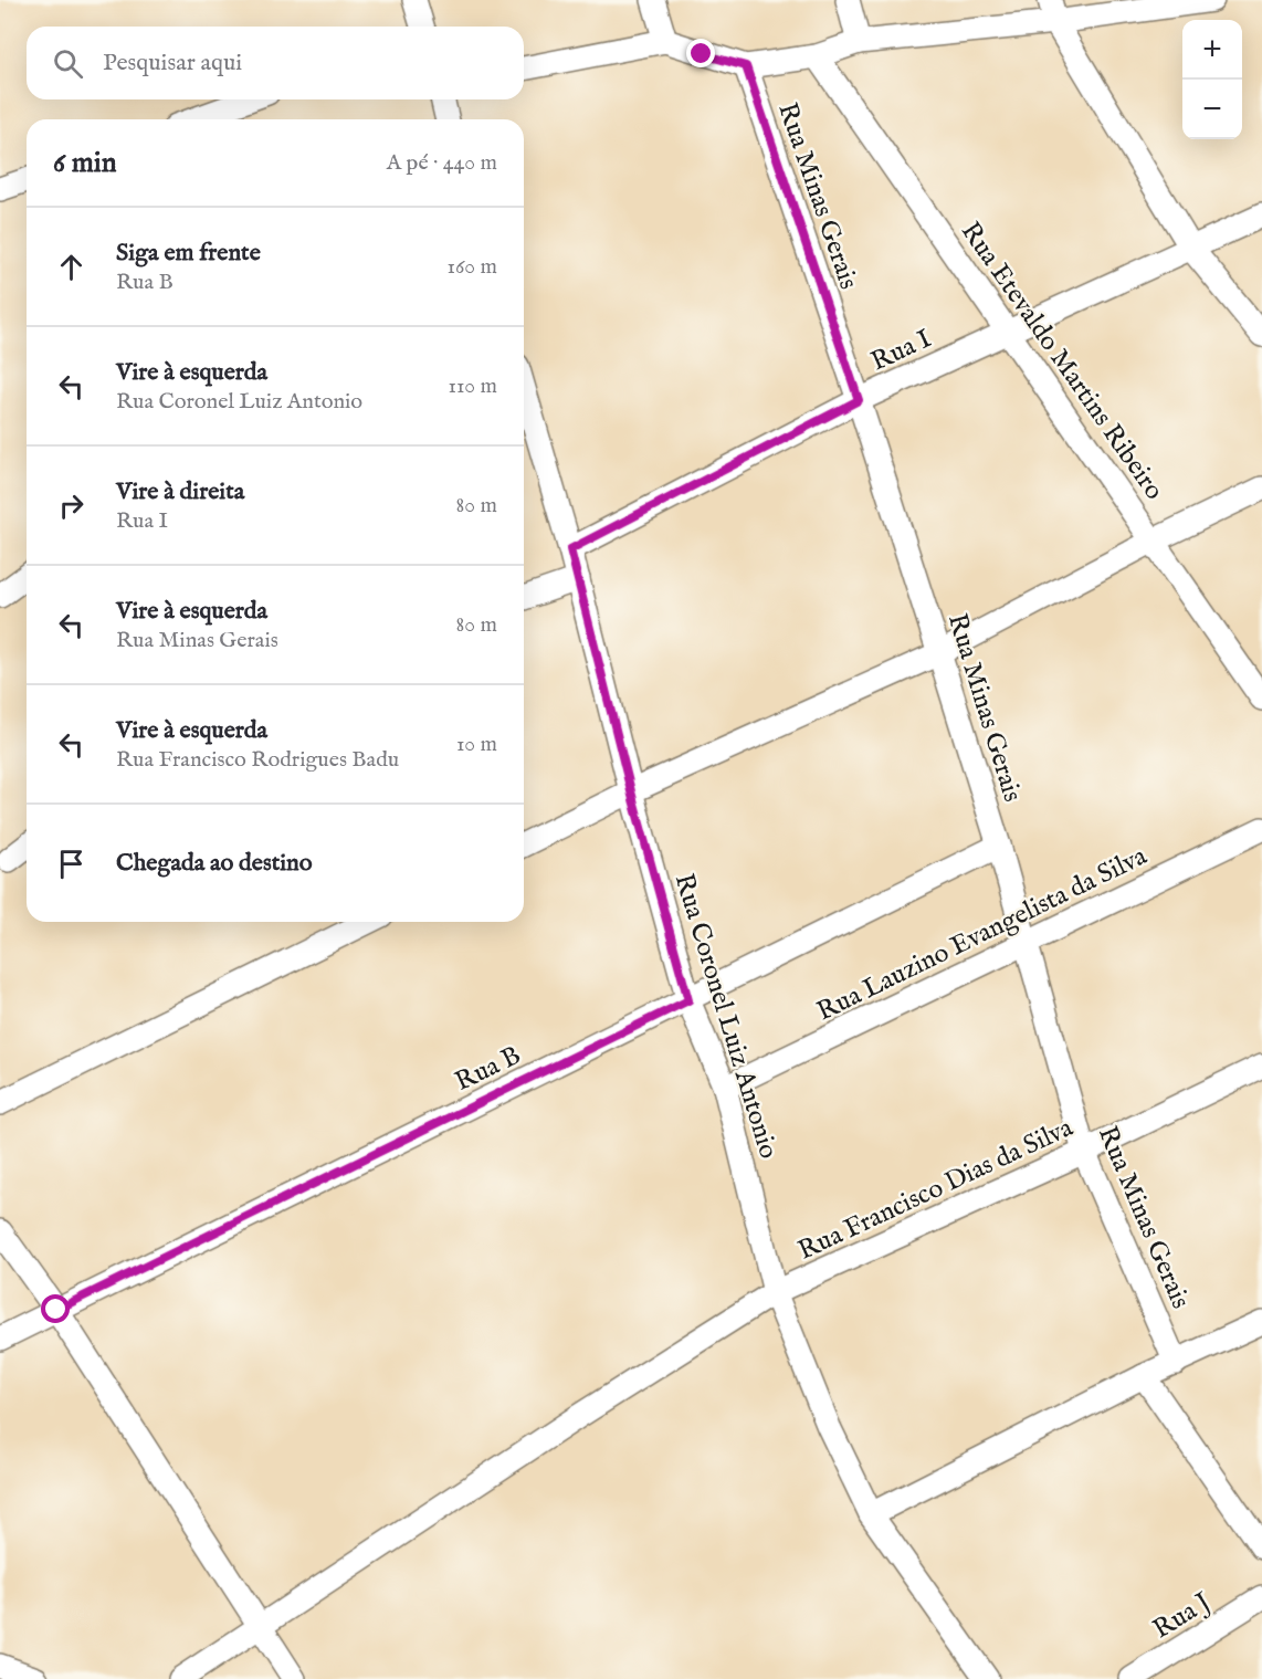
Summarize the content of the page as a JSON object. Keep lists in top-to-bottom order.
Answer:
{
  "streets": {
    "street": [
      "Rua Minas Gerais",
      "Rua I",
      "Rua Etevaldo Martins Ribeiro",
      "Rua Lauzino Evangelista da Silva",
      "Rua Coronel Luiz Antonio",
      "Rua B",
      "Rua Francisco Dias da Silva",
      "Rua J"
    ]
  },
  "crossings": [
    ["Rua Minas Gerais", "Rua I"],
    ["Rua Minas Gerais", "Rua Lauzino Evangelista da Silva"],
    ["Rua Minas Gerais", "Rua B"],
    ["Rua Minas Gerais", "Rua Francisco Dias da Silva"],
    ["Rua I", "Rua Etevaldo Martins Ribeiro"],
    ["Rua I", "Rua Coronel Luiz Antonio"],
    ["Rua Lauzino Evangelista da Silva", "Rua Coronel Luiz Antonio"],
    ["Rua Coronel Luiz Antonio", "Rua B"],
    ["Rua Coronel Luiz Antonio", "Rua Francisco Dias da Silva"]
  ],
  "page": {
    "map_buttons": ["+", "−"],
    "search": "Pesquisar aqui",
    "heading": ["6 min", "A pé · 440 m"],
    "list": [
      ["Siga em frente", "Rua B", "160 m"],
      ["Vire à esquerda", "Rua Coronel Luiz Antonio", "110 m"],
      ["Vire à direita", "Rua I", "80 m"],
      ["Vire à esquerda", "Rua Minas Gerais", "80 m"],
      ["Vire à esquerda", "Rua Francisco Rodrigues Badu", "10 m"],
      "Chegada ao destino"
    ]
  }
}
